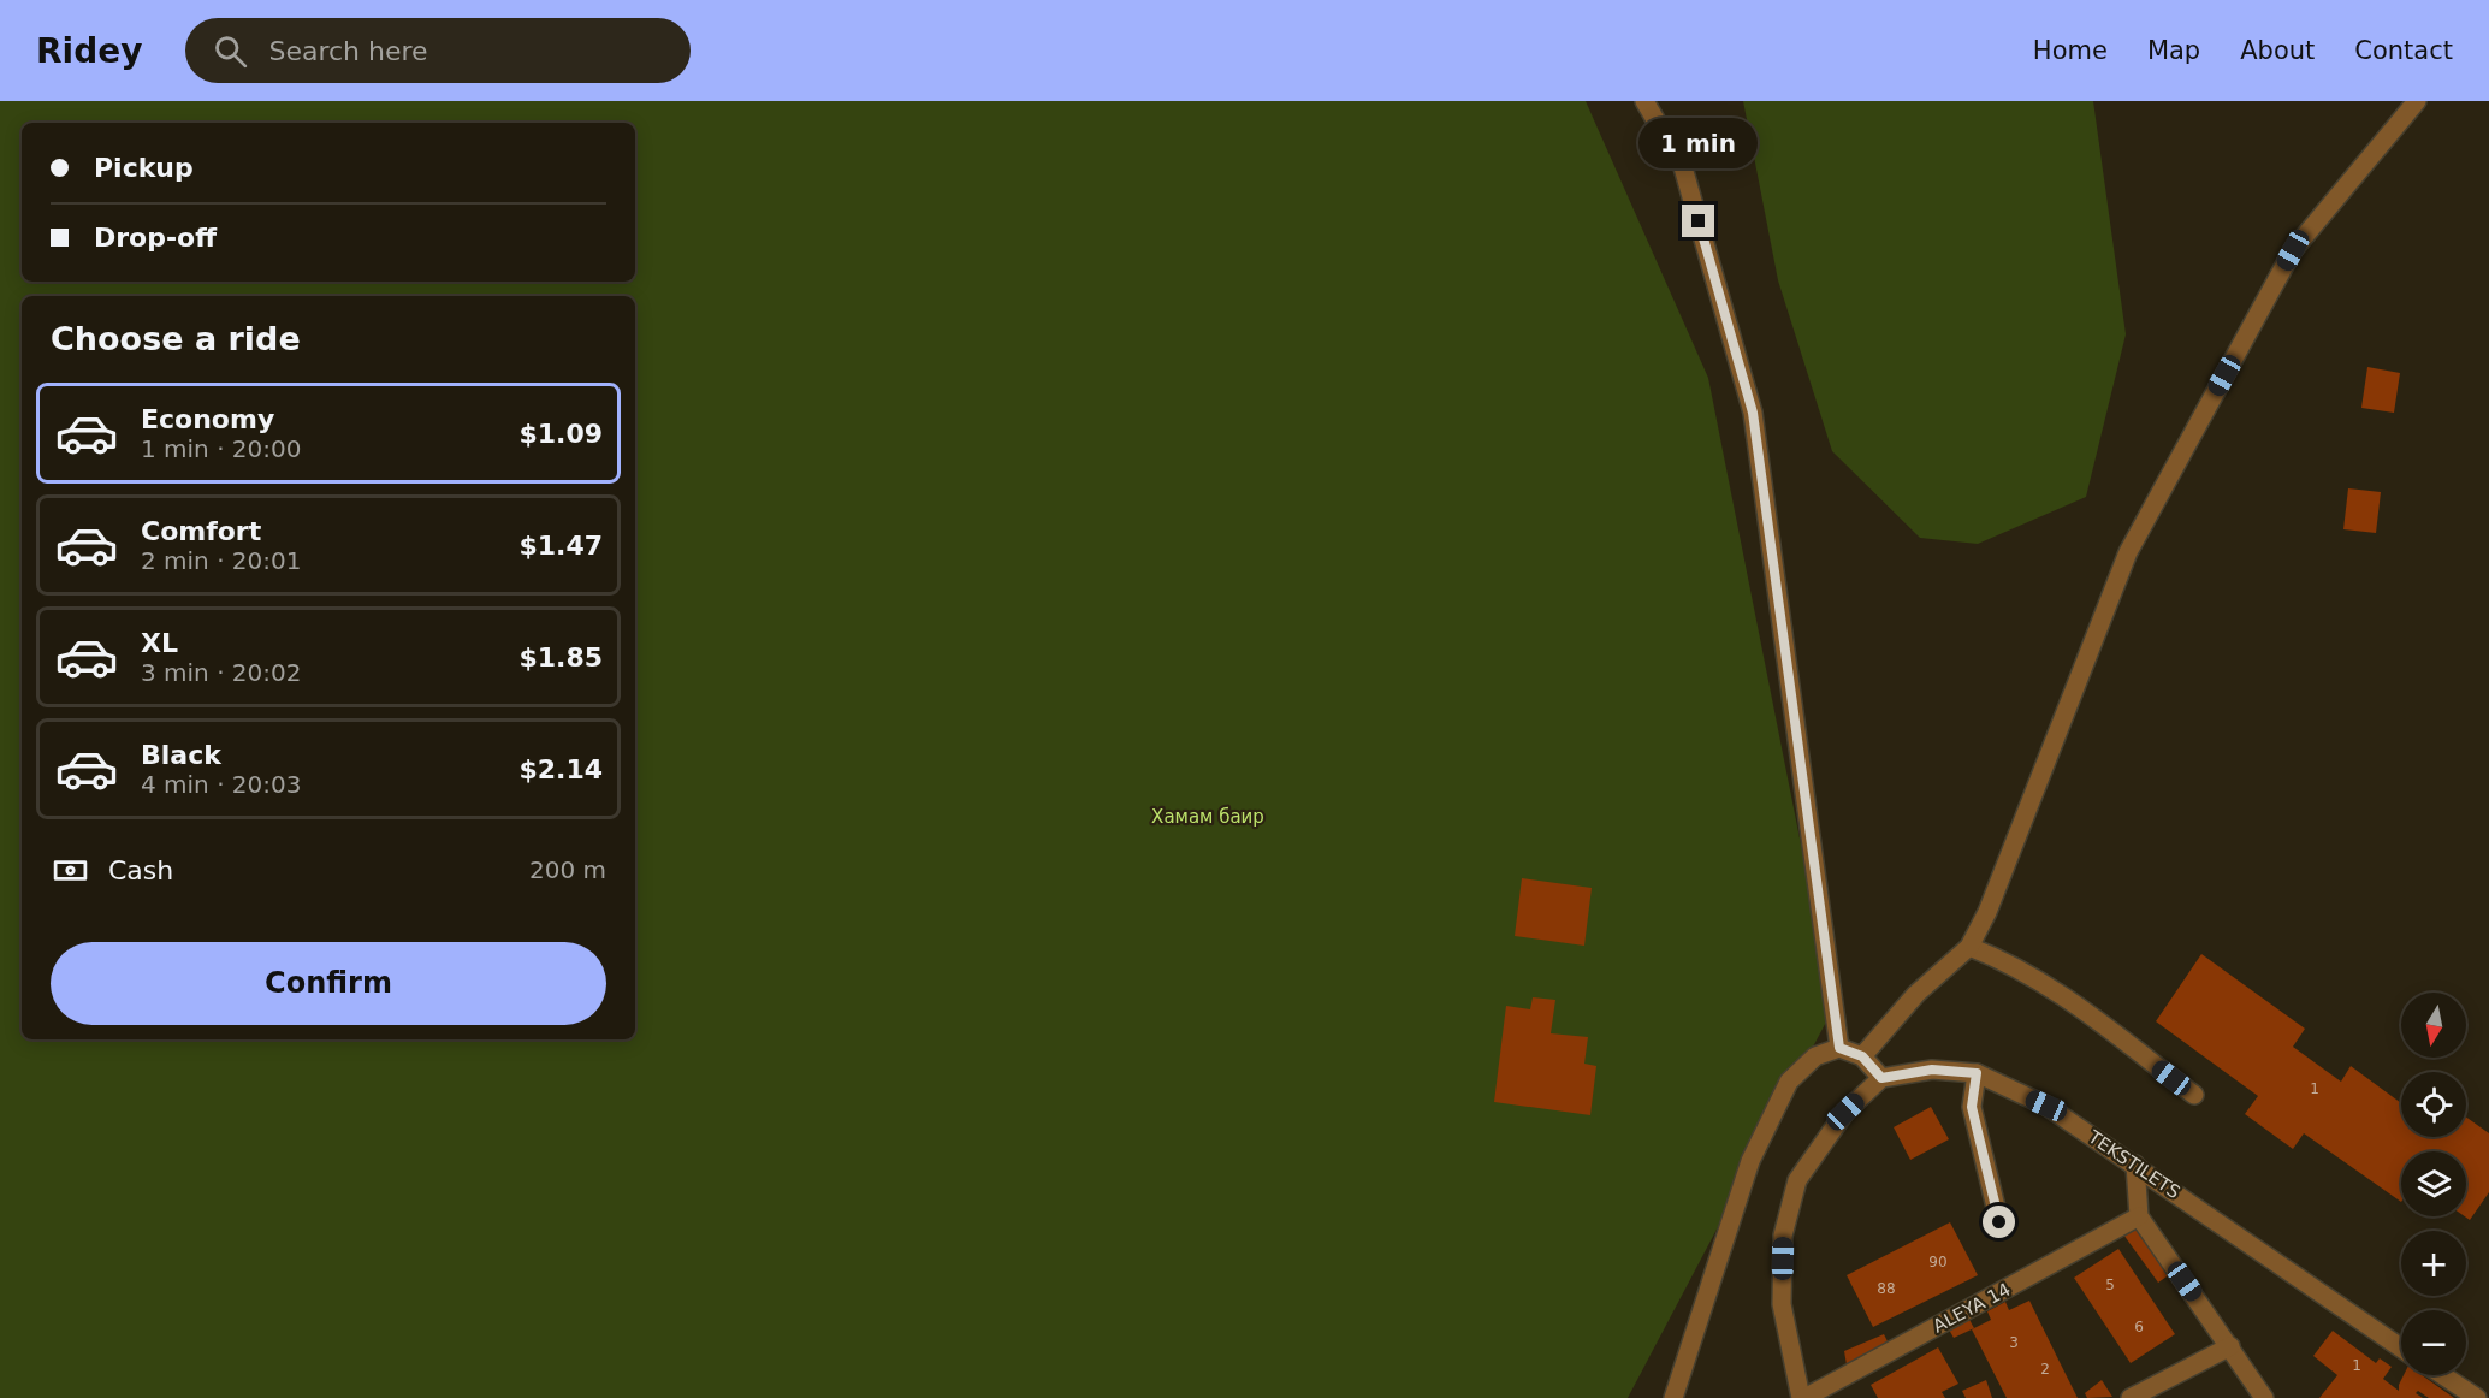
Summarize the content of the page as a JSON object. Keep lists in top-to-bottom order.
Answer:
{
  "streets": {
    "street": ["TEKSTILETS", "ALEYA 14"]
  },
  "parks": ["Хамам баир"],
  "house_numbers": [
    "1",
    "90",
    "5",
    "88",
    "6",
    "3",
    "1",
    "2"
  ],
  "north": "bottom",
  "page": {
    "header": "Ridey",
    "search": "Search here",
    "nav": [
      "Home",
      "Map",
      "About",
      "Contact"
    ],
    "bubble": "1 min",
    "banner": ["Pickup", "Drop-off"],
    "heading": "Choose a ride",
    "list": [
      {
        "name": "Economy",
        "note": "1 min · 20:00",
        "value": "$1.09"
      },
      {
        "name": "Comfort",
        "note": "2 min · 20:01",
        "value": "$1.47"
      },
      {
        "name": "XL",
        "note": "3 min · 20:02",
        "value": "$1.85"
      },
      {
        "name": "Black",
        "note": "4 min · 20:03",
        "value": "$2.14"
      }
    ],
    "pay": ["Cash", "200 m"],
    "buttons": "Confirm",
    "map_buttons": ["+", "−"]
  }
}
